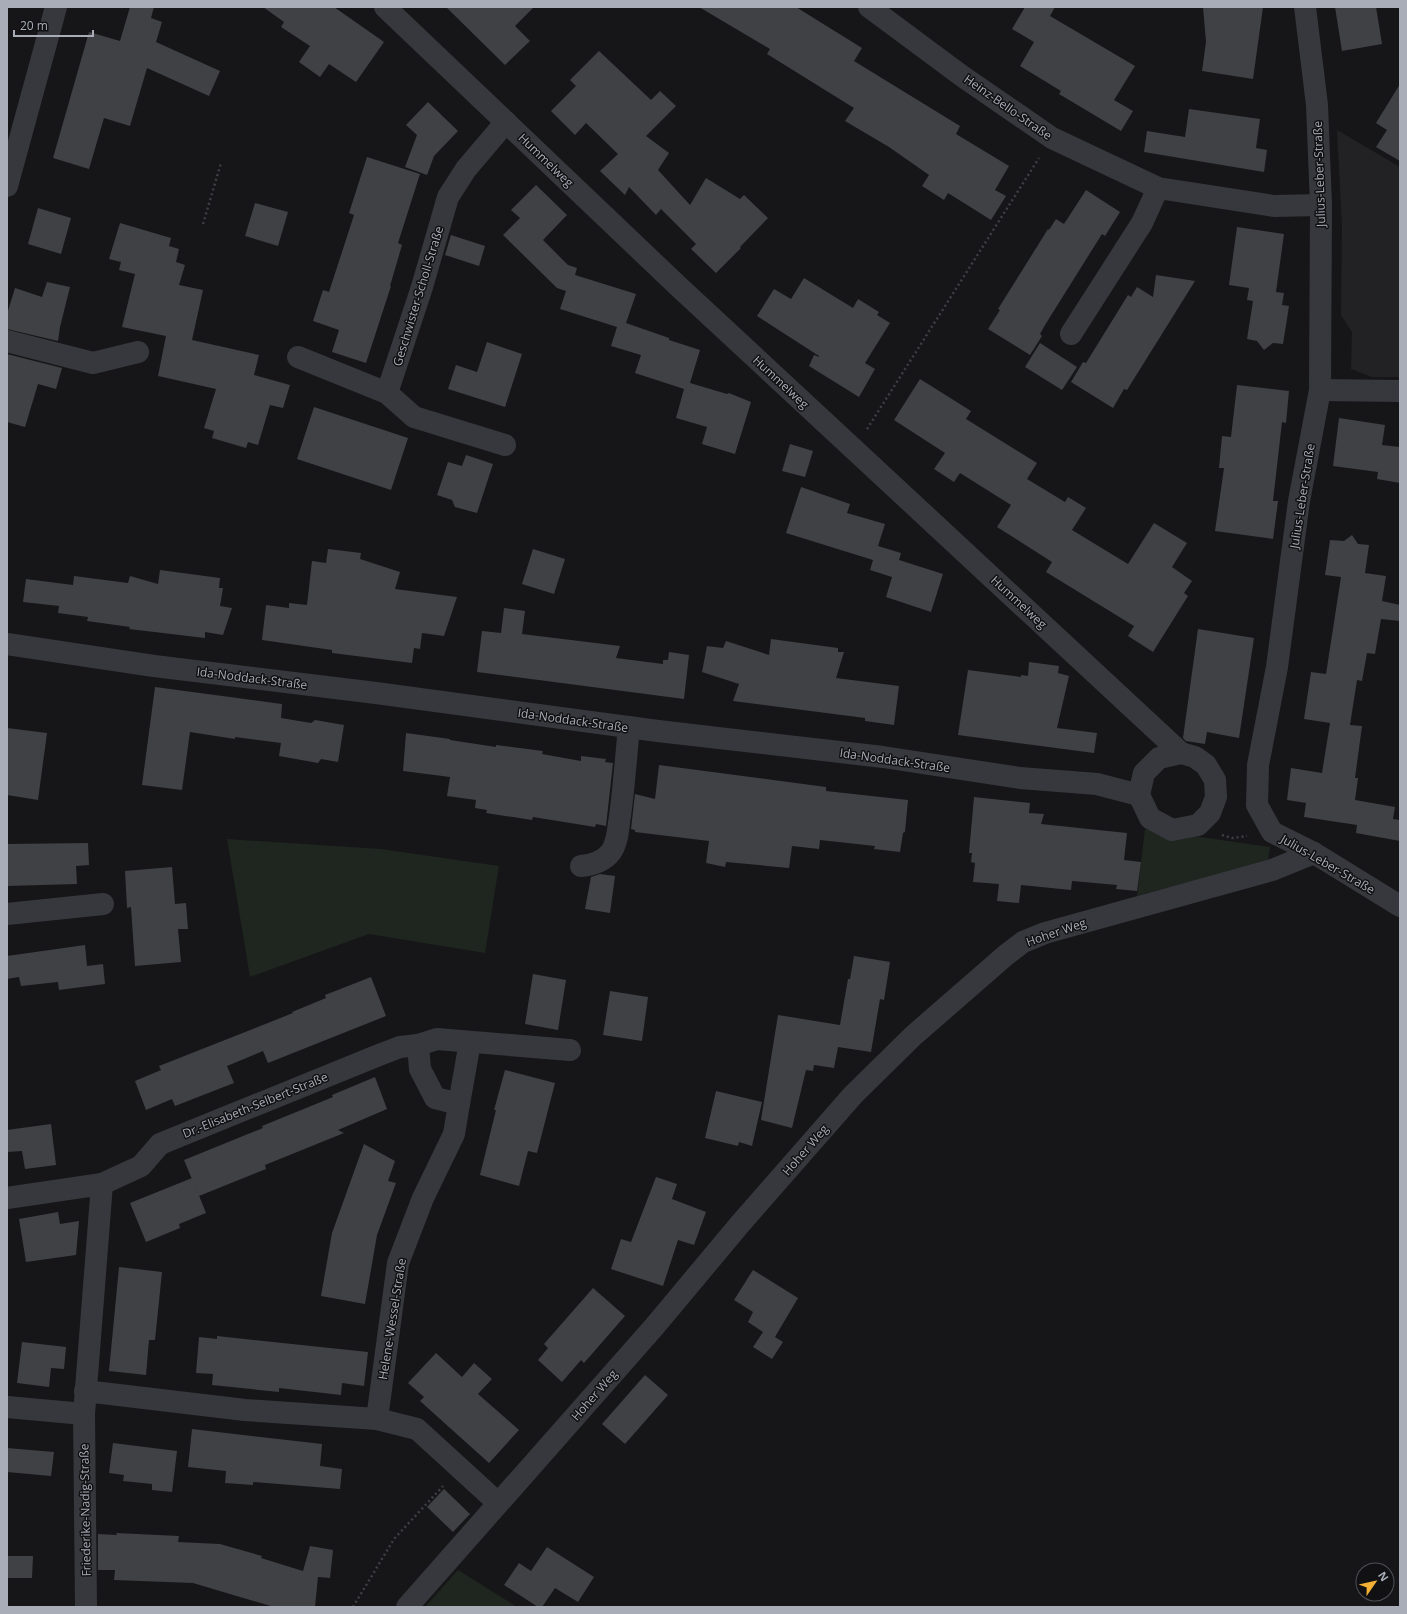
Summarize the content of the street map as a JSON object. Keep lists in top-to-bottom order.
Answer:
{
  "streets": {
    "street": [
      "Heinz-Bello-Straße",
      "Hummelweg",
      "Julius-Leber-Straße",
      "Geschwister-Scholl-Straße",
      "Ida-Noddack-Straße",
      "Hoher Weg",
      "Dr.-Elisabeth-Selbert-Straße",
      "Helene-Wessel-Straße",
      "Friederike-Nadig-Straße"
    ]
  },
  "crossings": [
    ["Heinz-Bello-Straße", "Julius-Leber-Straße"],
    ["Hummelweg", "Geschwister-Scholl-Straße"],
    ["Hummelweg", "Ida-Noddack-Straße"],
    ["Julius-Leber-Straße", "Hoher Weg"]
  ],
  "scale_bar": "20 m",
  "north": "top right"
}
